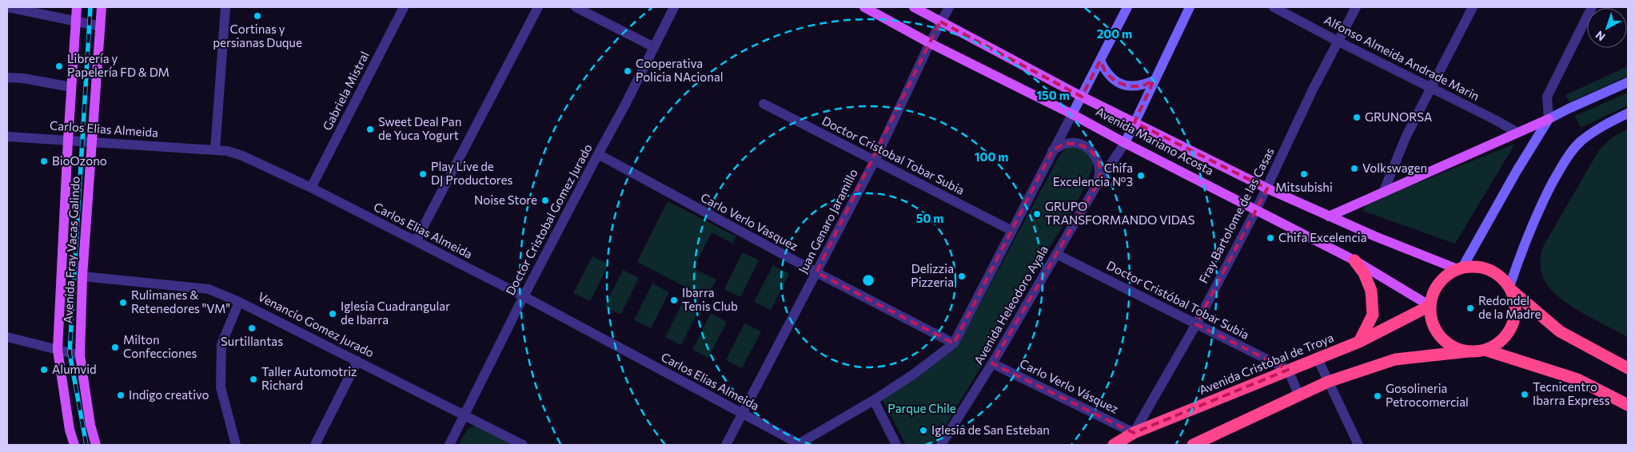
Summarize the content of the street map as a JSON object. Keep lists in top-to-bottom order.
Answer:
{
  "streets": {
    "highway": ["Avenida Cristóbal de Troya"],
    "main road": ["Avenida Mariano Acosta", "Avenida Fray Vacas Galindo", "Avenida Heleodoro Ayala"],
    "street": [
      "Alfonso Almeida Andrade Marin",
      "Gabriela Mistral",
      "Carlos Elias Almeida",
      "Doctor Cristobal Tobar Subia",
      "Fray Bartolome de las Casas",
      "Doctor Cristobal Gomez Jurado",
      "Juan Genaro Jaramillo",
      "Carlo Verlo Vasquez",
      "Doctor Cristóbal Tobar Subia",
      "Venancio Gomez Jurado",
      "Carlo Verlo Vásquez"
    ]
  },
  "crossings": [
    ["Alfonso Almeida Andrade Marin", "Fray Bartolome de las Casas"],
    ["Gabriela Mistral", "Carlos Elias Almeida"],
    ["Carlos Elias Almeida", "Doctor Cristobal Gomez Jurado"],
    ["Carlos Elias Almeida", "Juan Genaro Jaramillo"],
    ["Carlos Elias Almeida", "Avenida Fray Vacas Galindo"],
    ["Avenida Mariano Acosta", "Fray Bartolome de las Casas"],
    ["Avenida Mariano Acosta", "Juan Genaro Jaramillo"],
    ["Avenida Mariano Acosta", "Avenida Heleodoro Ayala"],
    ["Avenida Mariano Acosta", "Avenida Cristóbal de Troya"],
    ["Doctor Cristobal Tobar Subia", "Juan Genaro Jaramillo"],
    ["Fray Bartolome de las Casas", "Doctor Cristóbal Tobar Subia"],
    ["Fray Bartolome de las Casas", "Avenida Cristóbal de Troya"],
    ["Fray Bartolome de las Casas", "Carlo Verlo Vásquez"],
    ["Doctor Cristobal Gomez Jurado", "Carlo Verlo Vasquez"],
    ["Doctor Cristobal Gomez Jurado", "Venancio Gomez Jurado"],
    ["Juan Genaro Jaramillo", "Carlo Verlo Vasquez"],
    ["Avenida Fray Vacas Galindo", "Venancio Gomez Jurado"],
    ["Doctor Cristóbal Tobar Subia", "Avenida Heleodoro Ayala"],
    ["Doctor Cristóbal Tobar Subia", "Avenida Cristóbal de Troya"],
    ["Avenida Heleodoro Ayala", "Carlo Verlo Vásquez"],
    ["Avenida Cristóbal de Troya", "Carlo Verlo Vásquez"]
  ],
  "parks": ["Parque Chile"],
  "places": [
    "Cortinas y persianas Duque",
    "Librería y Papelería FD & DM",
    "Cooperativa Policia NAcional",
    "GRUNORSA",
    "Sweet Deal Pan de Yuca Yogurt",
    "BioOzono",
    "Volkswagen",
    "Play Live de DJ Productores",
    "Mitsubishi",
    "Chifa Excelencia Nº3",
    "Noise Store",
    "GRUPO TRANSFORMANDO VIDAS",
    "Chifa Excelencia",
    "Delizzia Pizzeria",
    "Ibarra Tenis Club",
    "Rulimanes & Retenedores \"VM\"",
    "Redondel de la Madre",
    "Iglesia Cuadrangular de Ibarra",
    "Surtillantas",
    "Milton Confecciones",
    "Alumvid",
    "Taller Automotriz Richard",
    "Tecnicentro Ibarra Express",
    "Indigo creativo",
    "Gosolineria Petrocomercial",
    "Iglesia de San Esteban"
  ],
  "north": "bottom left",
  "rings": [
    "200 m",
    "150 m",
    "100 m",
    "50 m"
  ]
}
